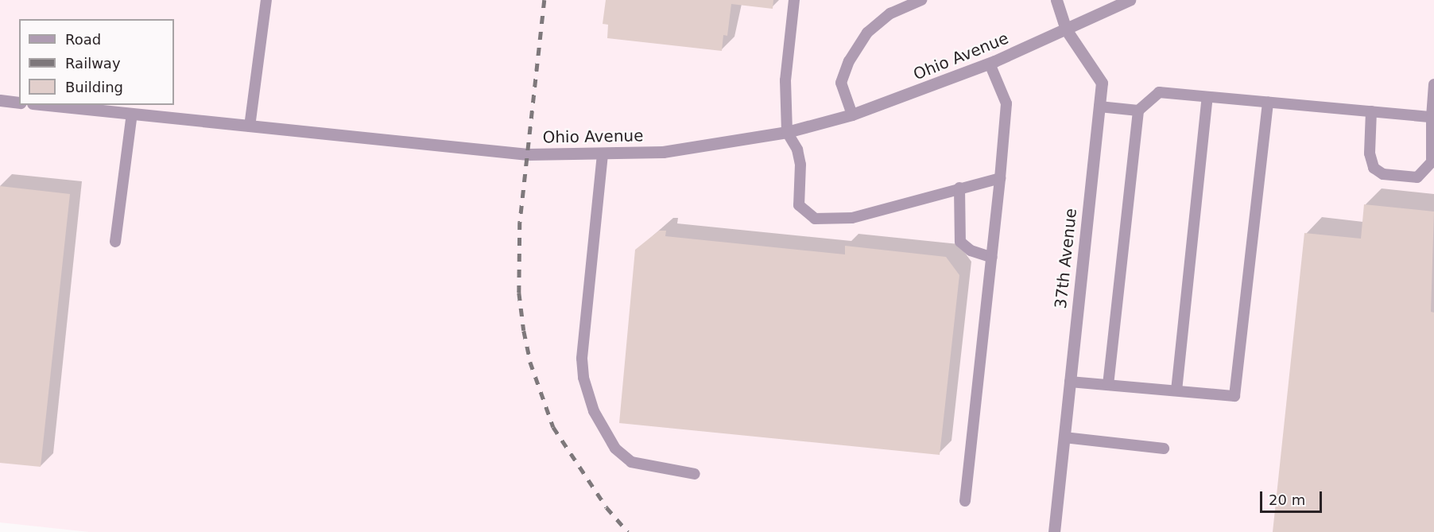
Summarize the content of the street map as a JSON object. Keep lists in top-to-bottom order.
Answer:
{
  "streets": {
    "street": ["Ohio Avenue", "37th Avenue"]
  },
  "crossings": [
    ["Ohio Avenue", "37th Avenue"]
  ],
  "legend": ["Road", "Railway", "Building"],
  "scale_bar": "20 m"
}
